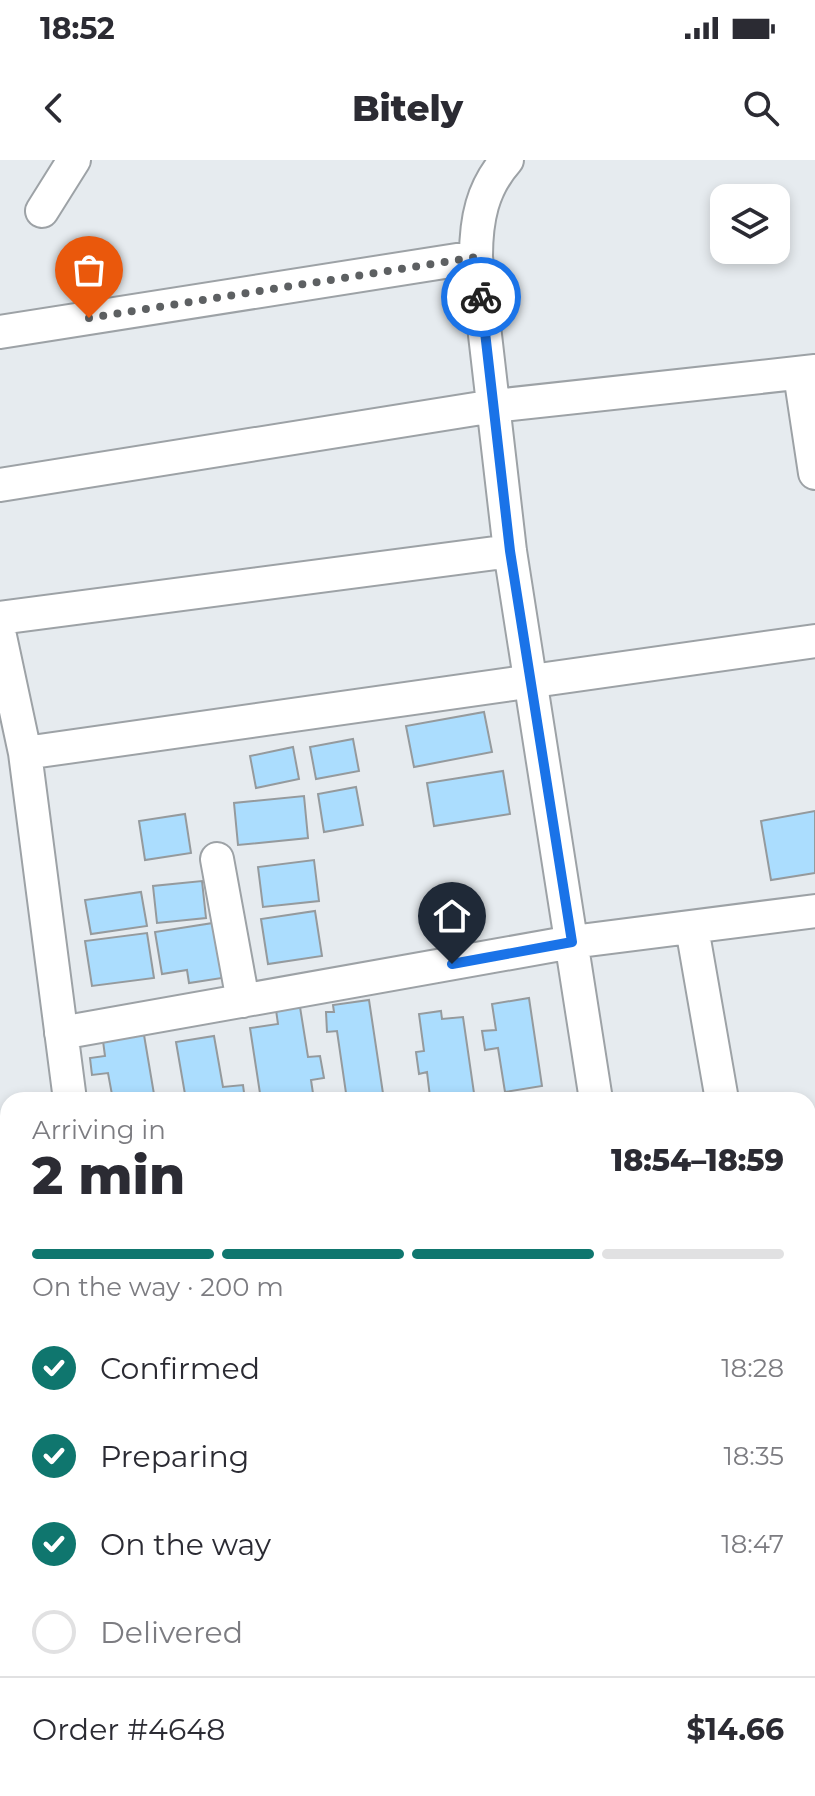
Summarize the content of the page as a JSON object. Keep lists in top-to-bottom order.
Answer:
{
  "page": {
    "status": "18:52",
    "header": "Bitely",
    "heading": ["2 min", "Arriving in", "18:54–18:59"],
    "panel": ["Order #4648", "$14.66"],
    "bar": "On the way · 200 m",
    "list": [
      ["Confirmed", "18:28"],
      ["Preparing", "18:35"],
      ["On the way", "18:47"],
      "Delivered"
    ]
  }
}
